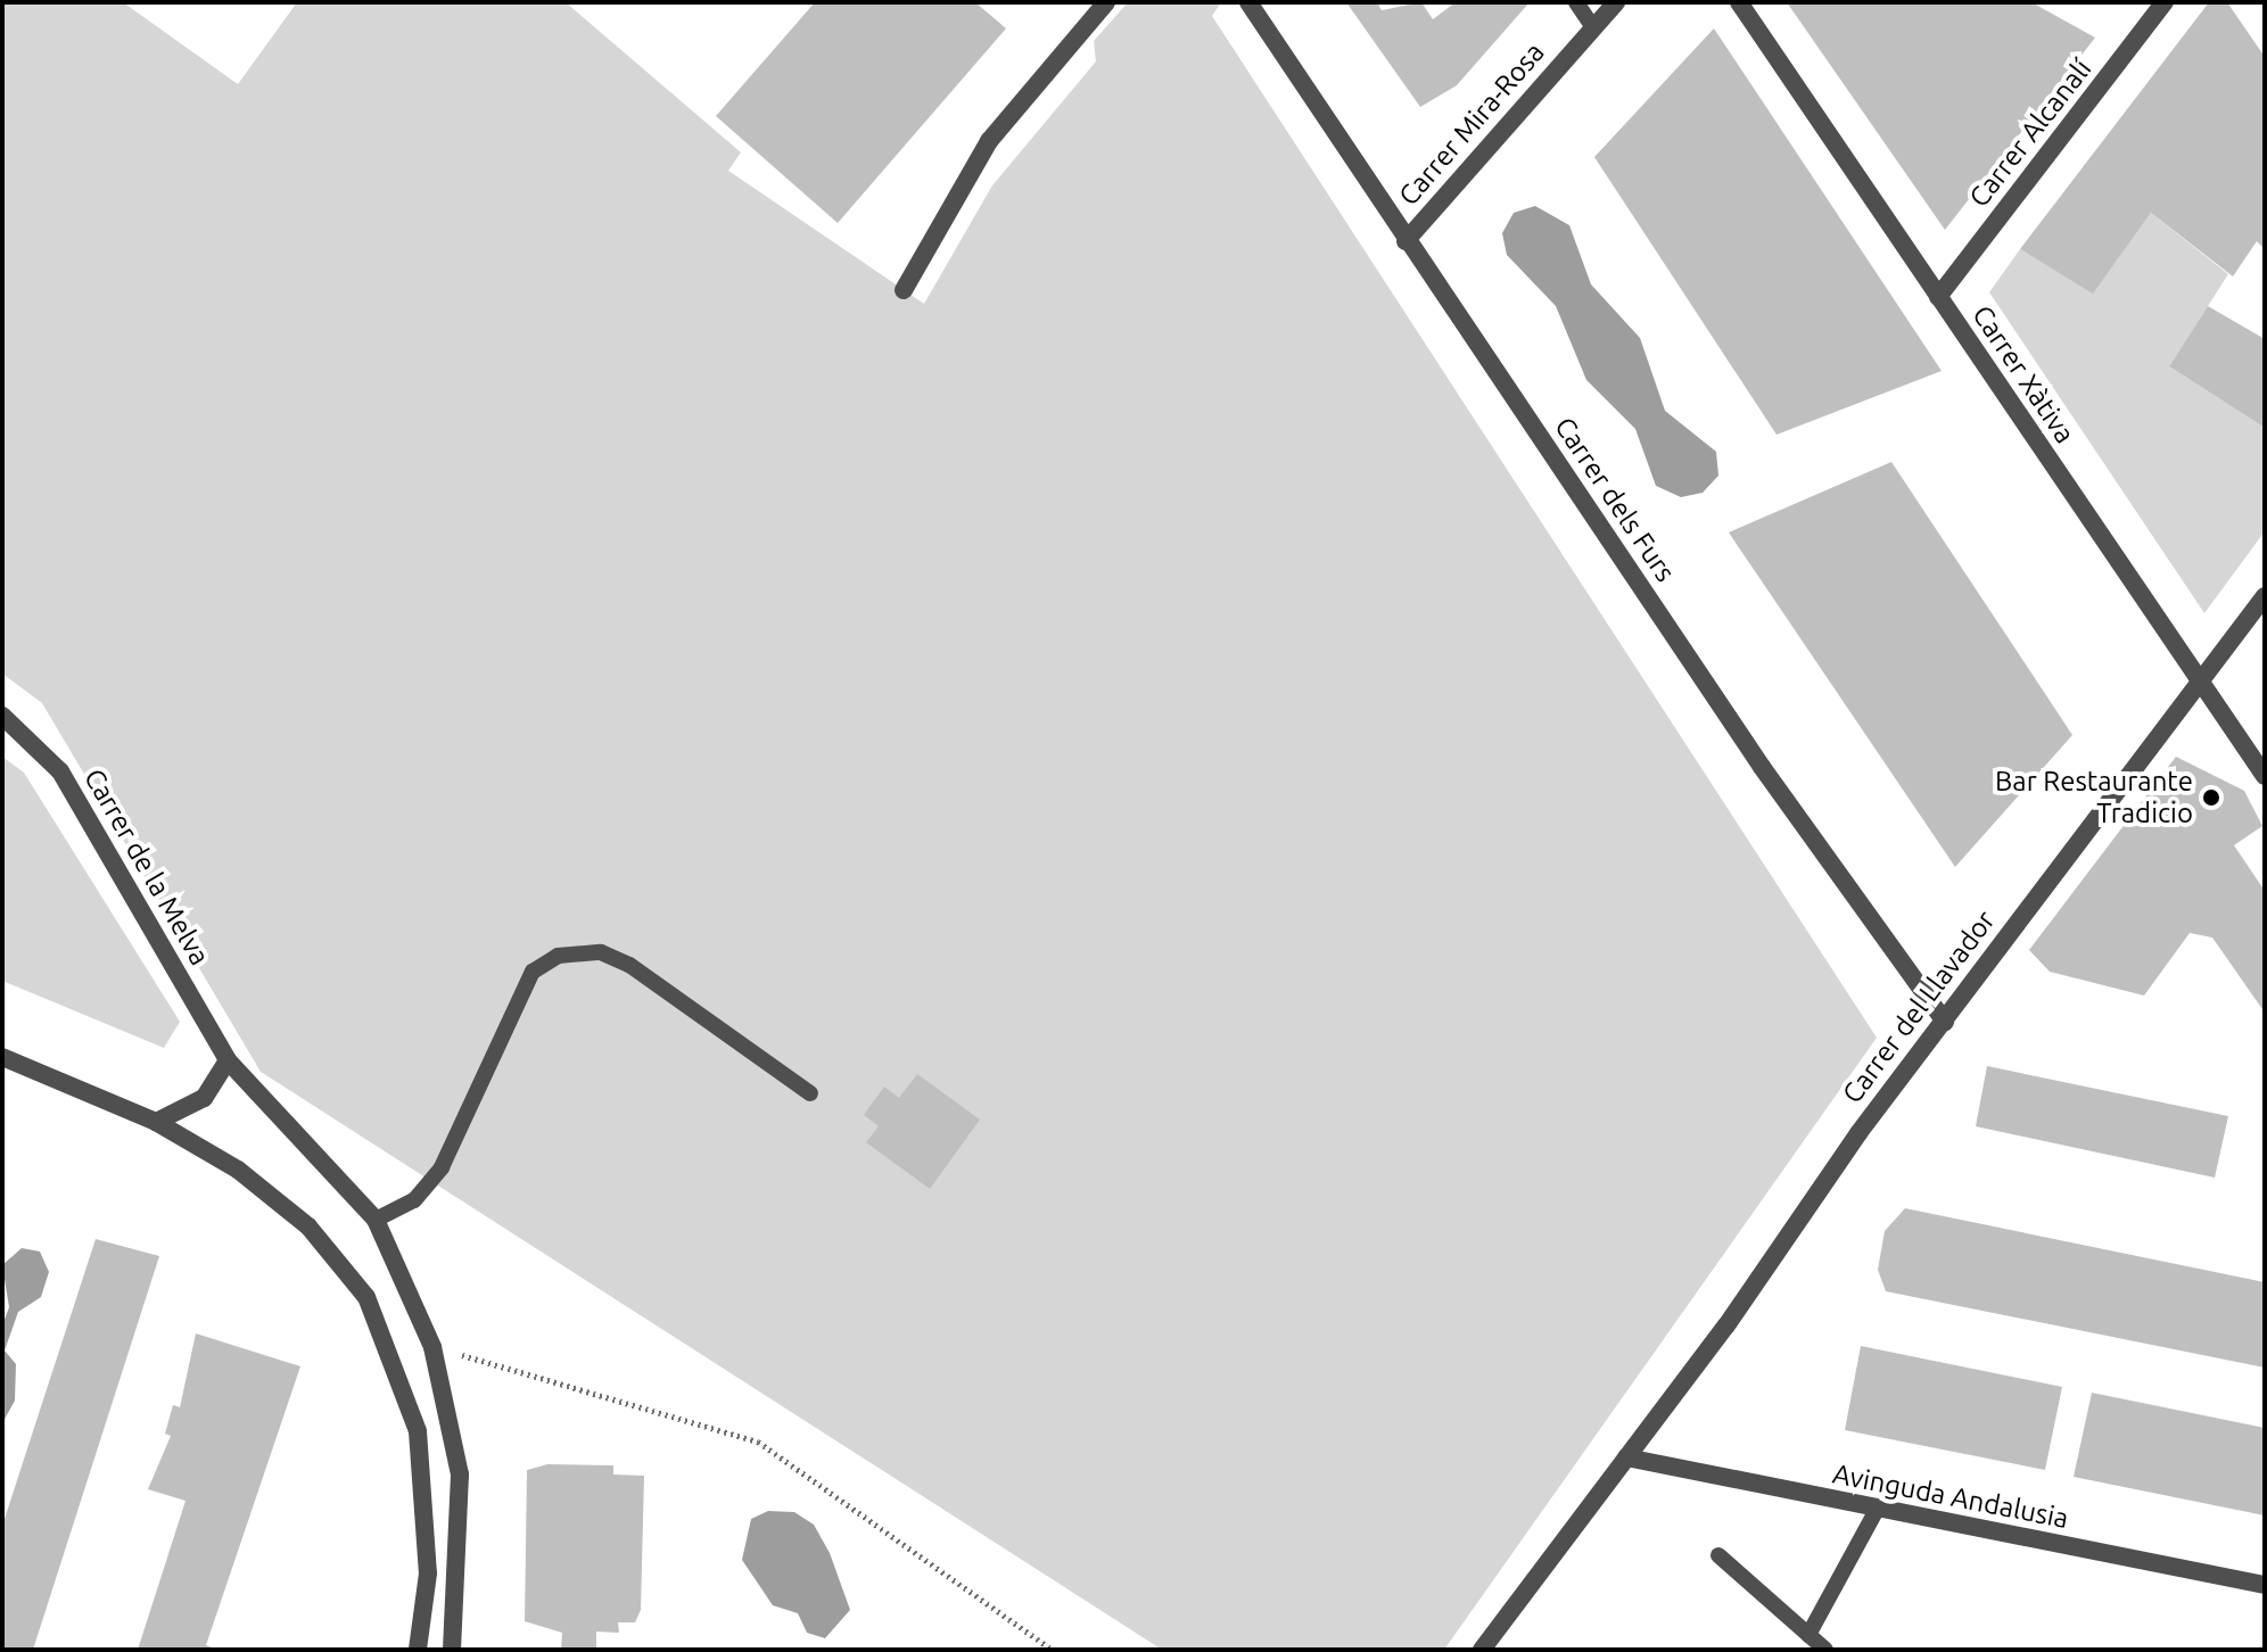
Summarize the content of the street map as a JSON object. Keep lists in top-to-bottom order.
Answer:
{
  "streets": {
    "street": [
      "Carrer Mira-Rosa",
      "Carrer Alcanalí",
      "Carrer Xàtiva",
      "Carrer dels Furs",
      "Carrer de la Melva",
      "Carrer del Llavador",
      "Avinguda Andalusia"
    ]
  },
  "crossings": [
    ["Carrer Mira-Rosa", "Carrer dels Furs"],
    ["Carrer Alcanalí", "Carrer Xàtiva"],
    ["Carrer Xàtiva", "Carrer del Llavador"],
    ["Carrer dels Furs", "Carrer del Llavador"],
    ["Carrer del Llavador", "Avinguda Andalusia"]
  ],
  "places": ["Bar Restaurante Tradicio"]
}
